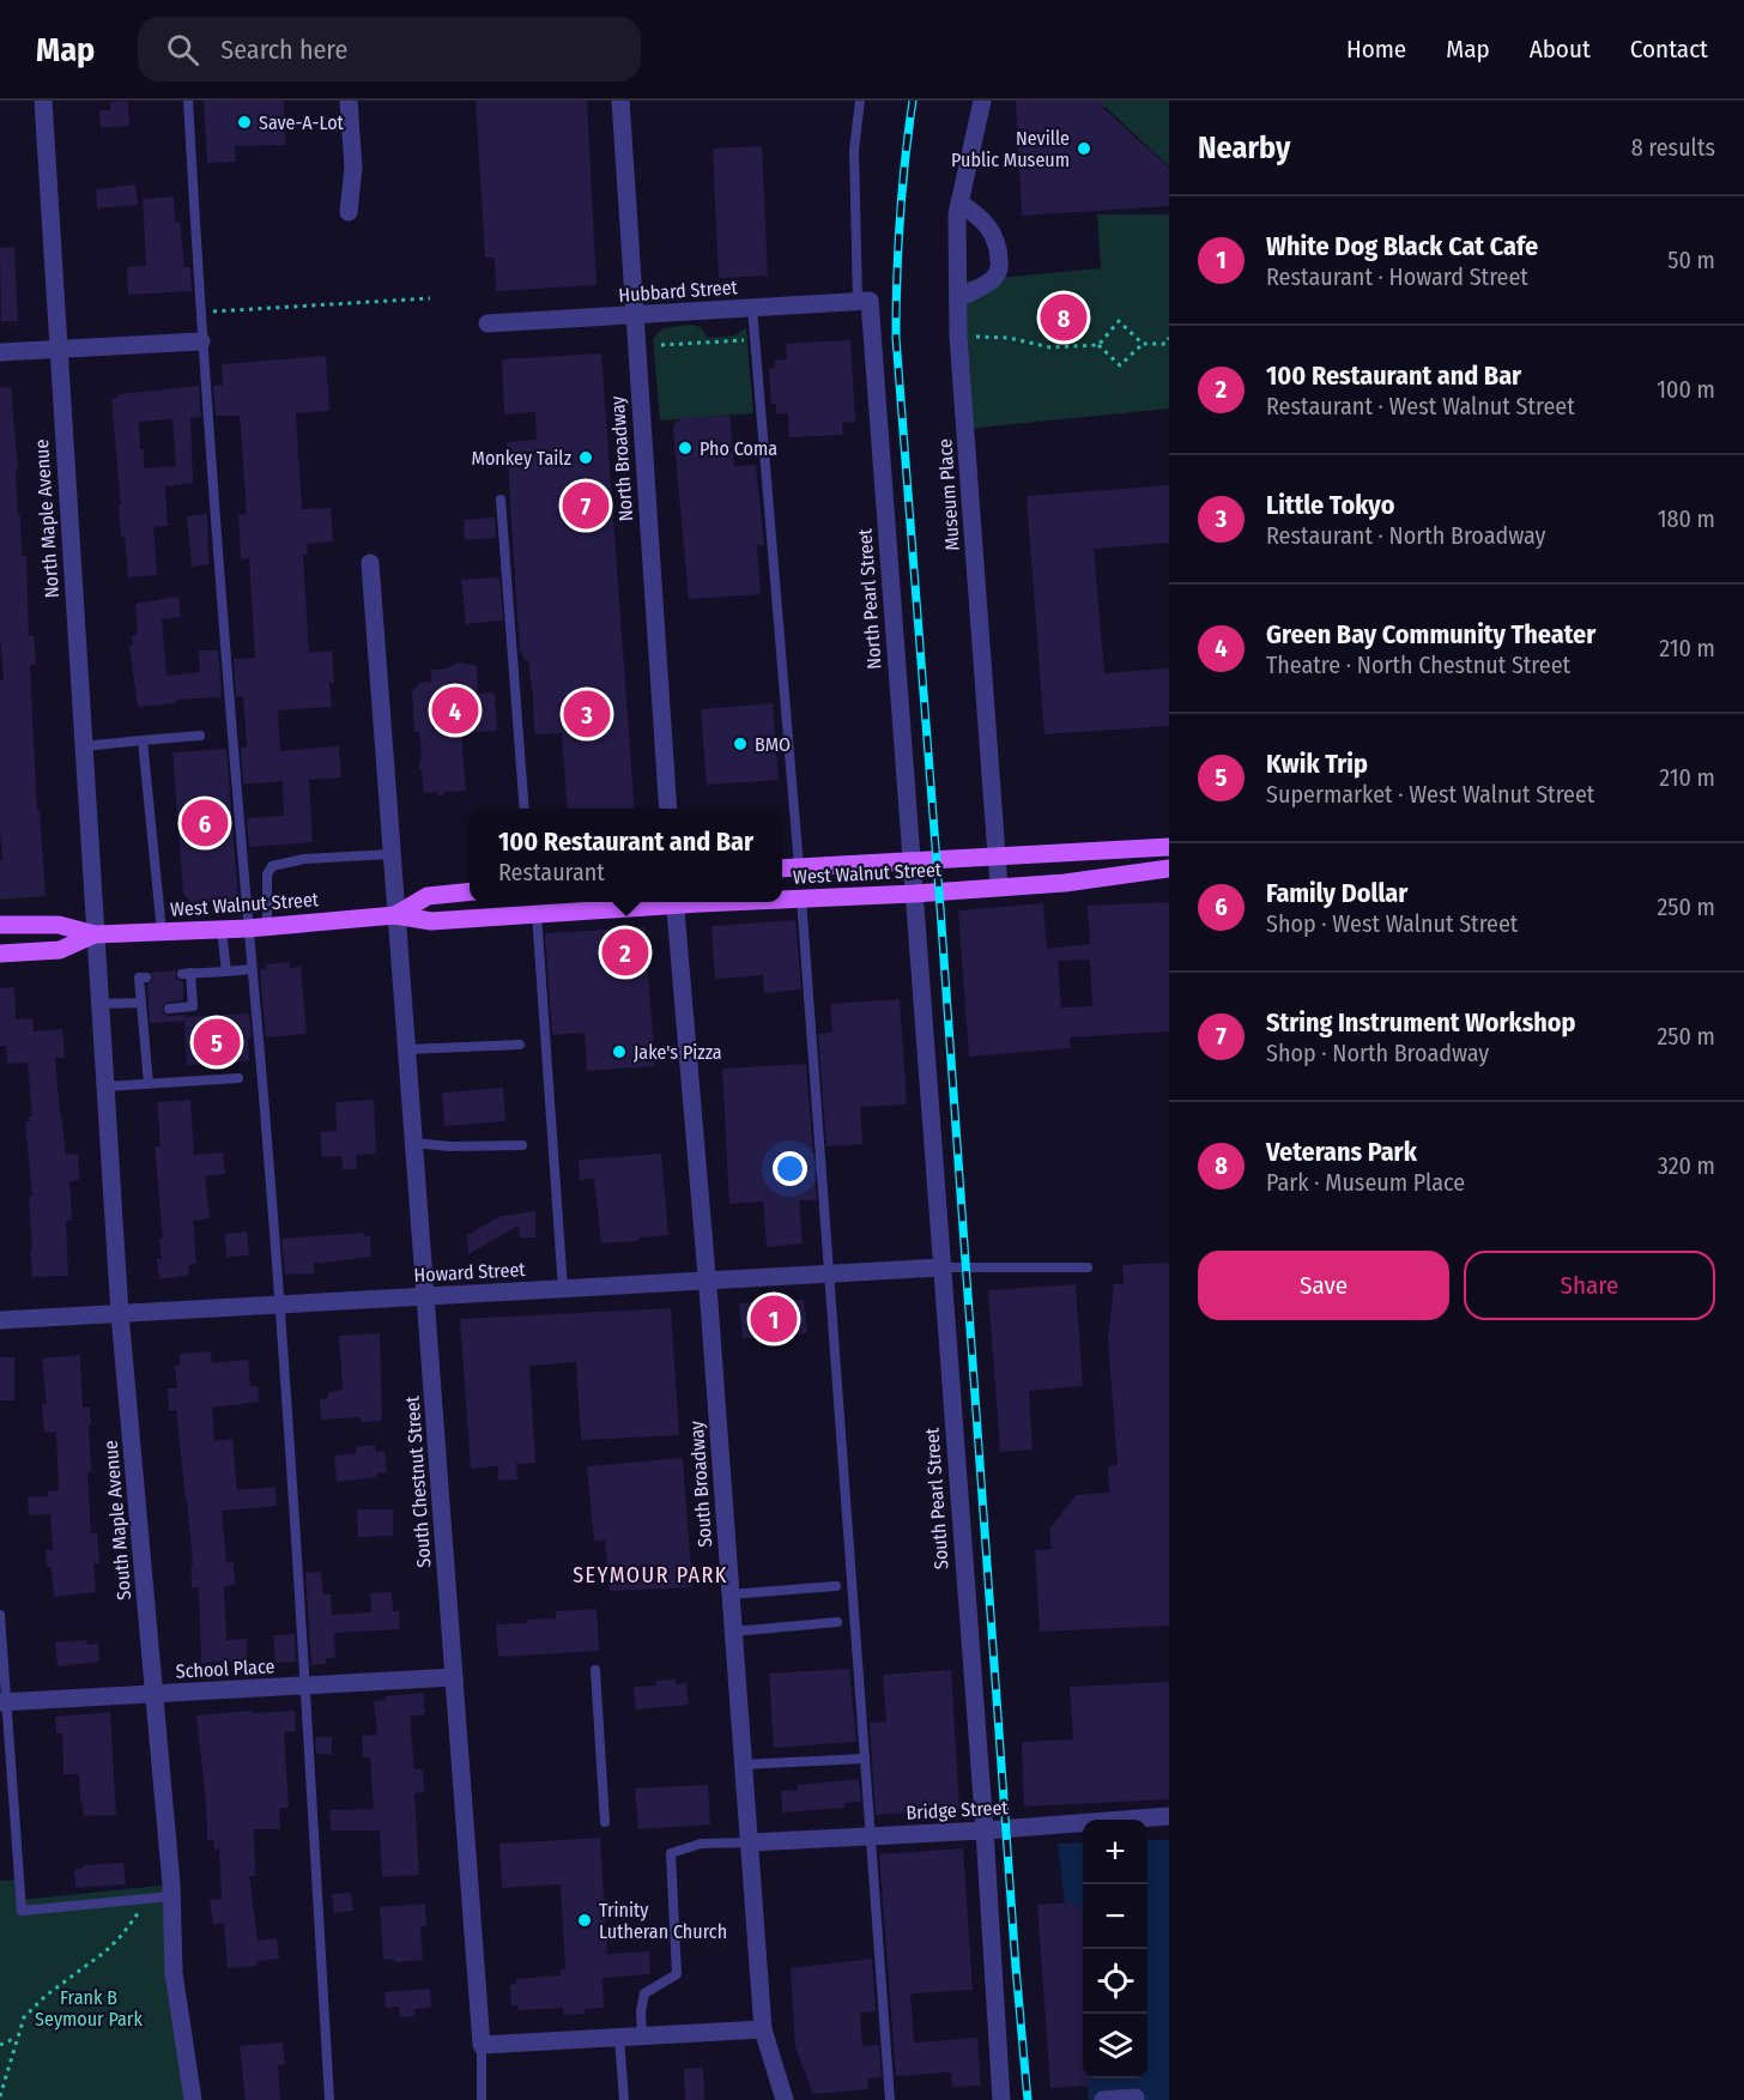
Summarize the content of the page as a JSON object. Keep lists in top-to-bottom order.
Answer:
{
  "streets": {
    "main road": ["West Walnut Street"],
    "street": [
      "Hubbard Street",
      "North Broadway",
      "Museum Place",
      "North Maple Avenue",
      "North Pearl Street",
      "Howard Street",
      "South Chestnut Street",
      "South Broadway",
      "South Pearl Street",
      "South Maple Avenue",
      "School Place",
      "Bridge Street"
    ]
  },
  "crossings": [
    ["Hubbard Street", "North Broadway"],
    ["Hubbard Street", "North Pearl Street"],
    ["Museum Place", "West Walnut Street"],
    ["North Maple Avenue", "West Walnut Street"],
    ["North Maple Avenue", "South Maple Avenue"],
    ["North Pearl Street", "West Walnut Street"],
    ["North Pearl Street", "South Pearl Street"],
    ["West Walnut Street", "South Chestnut Street"],
    ["West Walnut Street", "South Pearl Street"],
    ["West Walnut Street", "South Maple Avenue"],
    ["Howard Street", "South Chestnut Street"],
    ["Howard Street", "South Broadway"],
    ["Howard Street", "South Pearl Street"],
    ["Howard Street", "South Maple Avenue"],
    ["South Chestnut Street", "School Place"],
    ["South Broadway", "Bridge Street"],
    ["South Pearl Street", "Bridge Street"],
    ["South Maple Avenue", "School Place"]
  ],
  "districts": ["SEYMOUR PARK"],
  "parks": ["Frank B Seymour Park"],
  "places": [
    "Save-A-Lot",
    "Neville Public Museum",
    "Pho Coma",
    "Monkey Tailz",
    "BMO",
    "Jake's Pizza",
    "Trinity Lutheran Church"
  ],
  "page": {
    "header": "Map",
    "search": "Search here",
    "nav": [
      "Home",
      "Map",
      "About",
      "Contact"
    ],
    "heading": ["Nearby", "8 results"],
    "list": [
      {
        "mark": "1",
        "name": "White Dog Black Cat Cafe",
        "note": "Restaurant · Howard Street",
        "value": "50 m"
      },
      {
        "mark": "2",
        "name": "100 Restaurant and Bar",
        "note": "Restaurant · West Walnut Street",
        "value": "100 m"
      },
      {
        "mark": "3",
        "name": "Little Tokyo",
        "note": "Restaurant · North Broadway",
        "value": "180 m"
      },
      {
        "mark": "4",
        "name": "Green Bay Community Theater",
        "note": "Theatre · North Chestnut Street",
        "value": "210 m"
      },
      {
        "mark": "5",
        "name": "Kwik Trip",
        "note": "Supermarket · West Walnut Street",
        "value": "210 m"
      },
      {
        "mark": "6",
        "name": "Family Dollar",
        "note": "Shop · West Walnut Street",
        "value": "250 m"
      },
      {
        "mark": "7",
        "name": "String Instrument Workshop",
        "note": "Shop · North Broadway",
        "value": "250 m"
      },
      {
        "mark": "8",
        "name": "Veterans Park",
        "note": "Park · Museum Place",
        "value": "320 m"
      }
    ],
    "pins": [
      "8",
      "7",
      "4",
      "3",
      "6",
      "2",
      "5",
      "1"
    ],
    "popup": ["100 Restaurant and Bar", "Restaurant"],
    "buttons": ["Save", "Share"],
    "map_buttons": ["+", "−"]
  }
}
